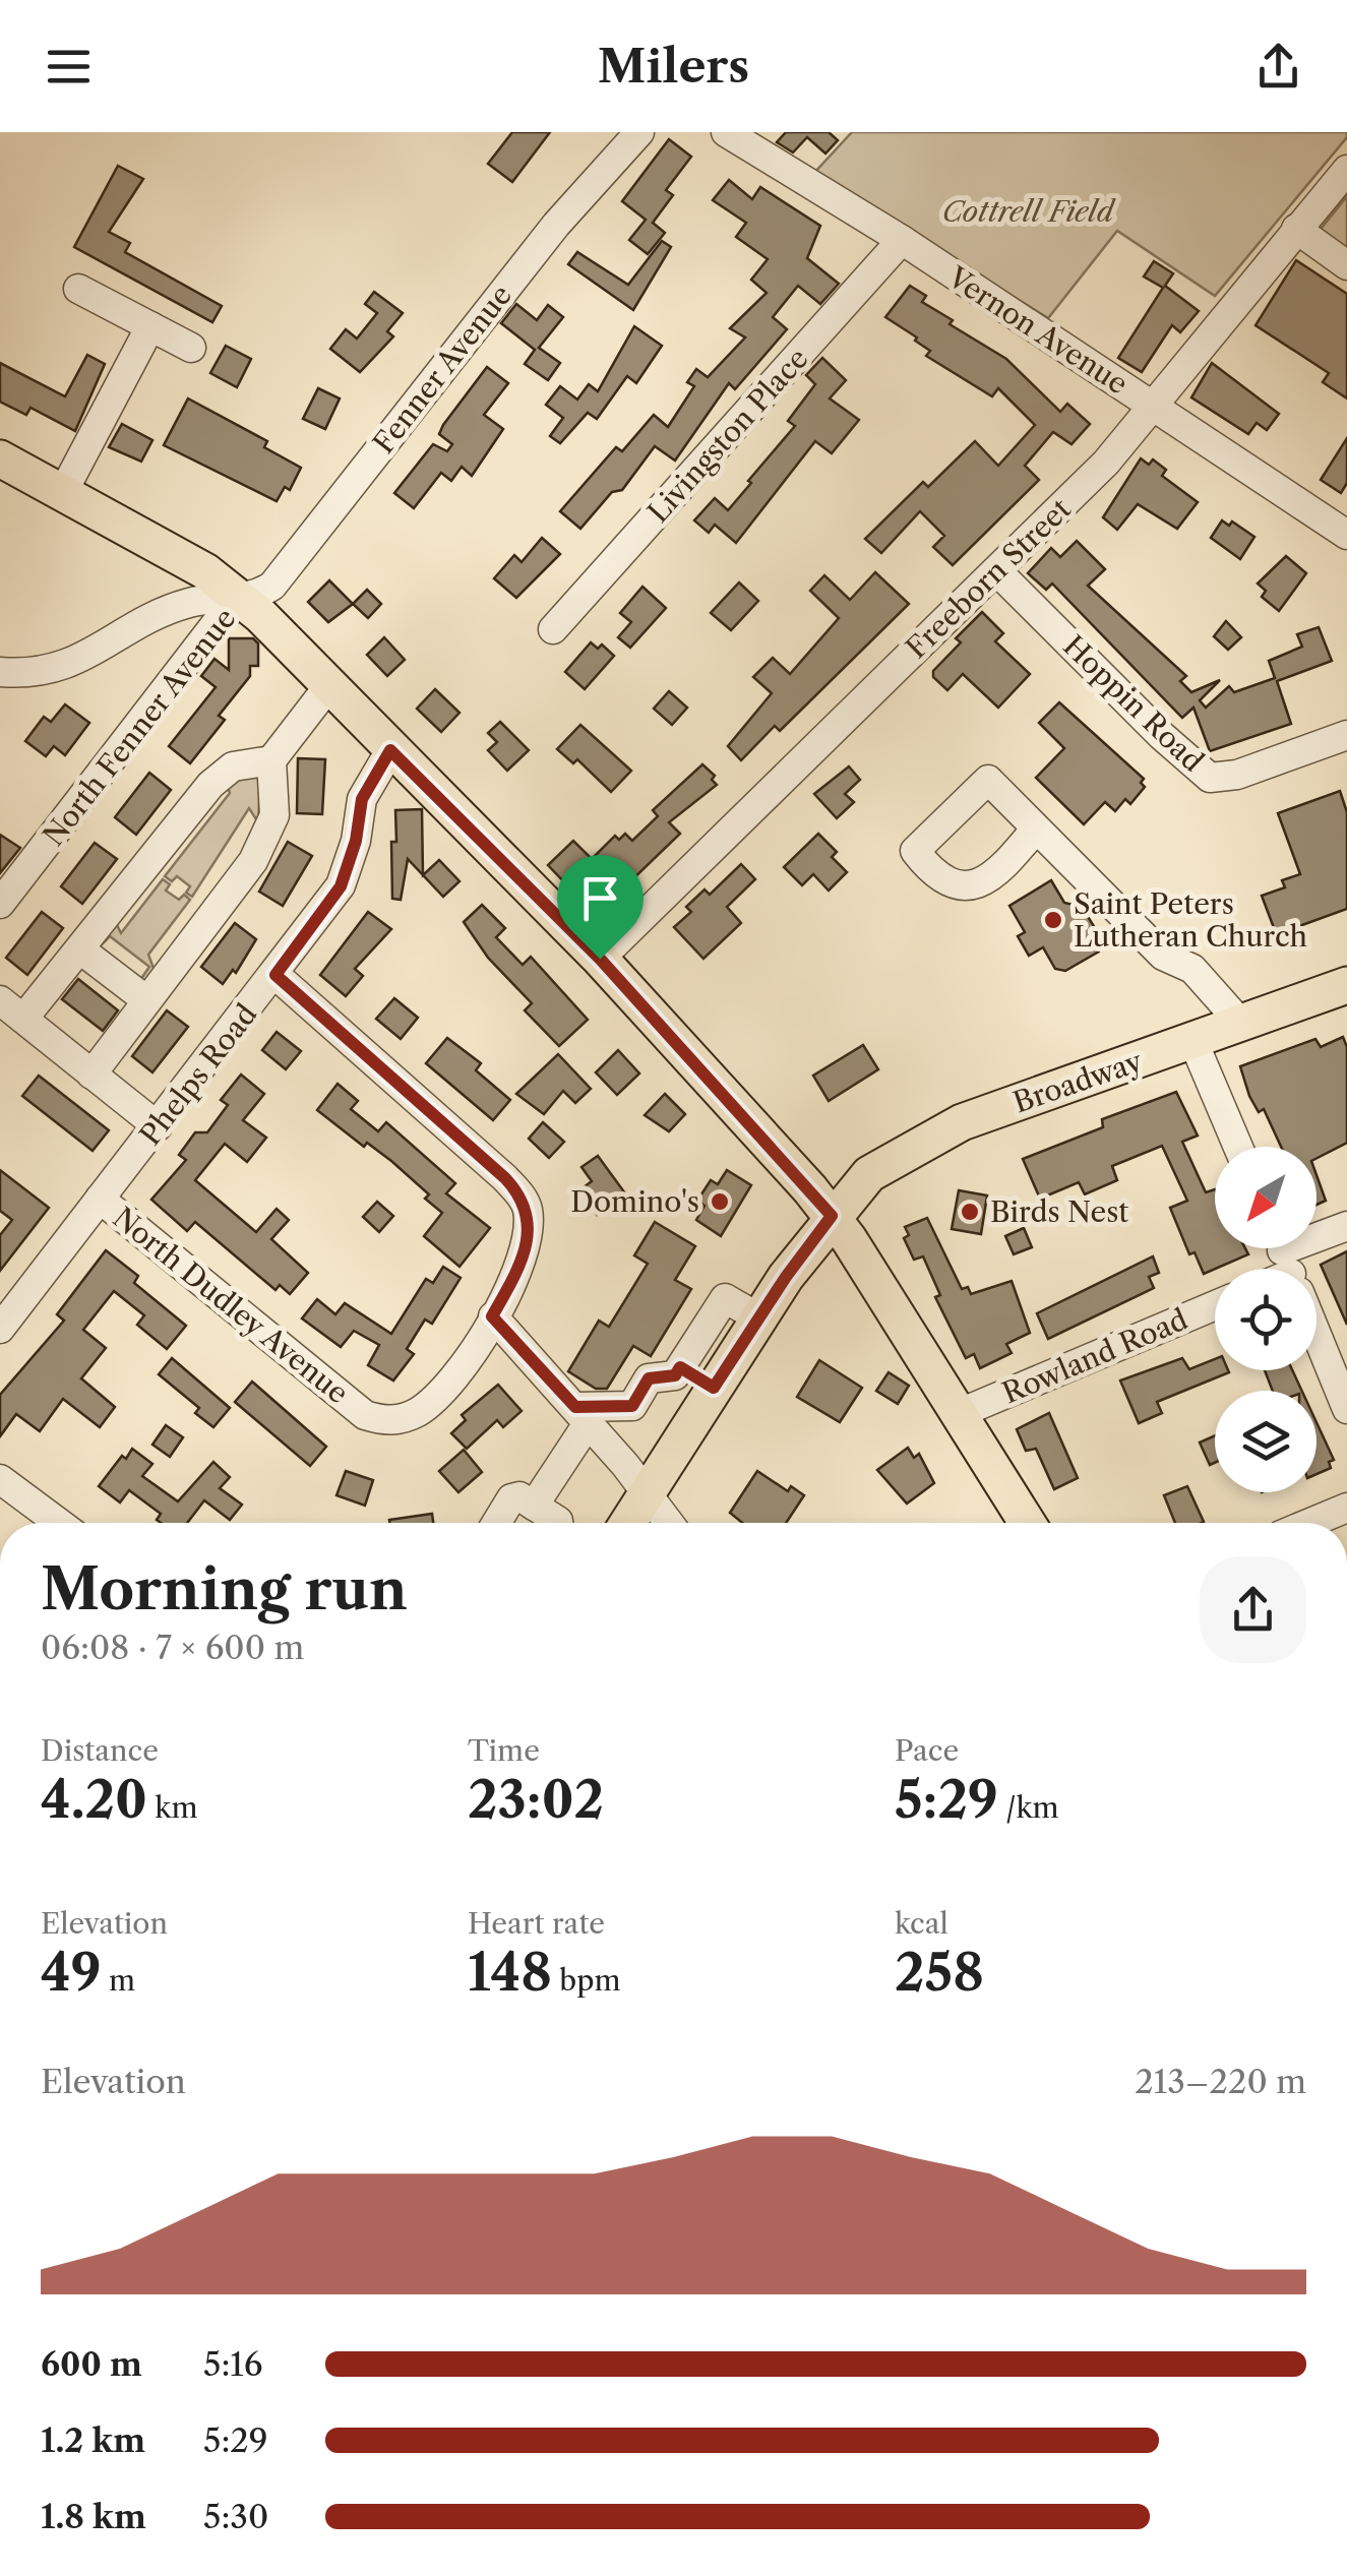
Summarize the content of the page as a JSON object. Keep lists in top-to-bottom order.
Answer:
{
  "streets": {
    "main road": ["Broadway"],
    "street": [
      "Vernon Avenue",
      "Fenner Avenue",
      "Livingston Place",
      "Freeborn Street",
      "Hoppin Road",
      "North Fenner Avenue",
      "Phelps Road",
      "North Dudley Avenue",
      "Rowland Road"
    ]
  },
  "crossings": [
    ["Vernon Avenue", "Livingston Place"],
    ["Vernon Avenue", "Freeborn Street"],
    ["Fenner Avenue", "North Fenner Avenue"],
    ["Freeborn Street", "Hoppin Road"],
    ["Phelps Road", "North Dudley Avenue"]
  ],
  "parks": ["Cottrell Field"],
  "places": ["Saint Peters Lutheran Church", "Domino's", "Birds Nest"],
  "north": "bottom left",
  "page": {
    "header": "Milers",
    "heading": ["Morning run", "06:08 · 7 × 600 m"],
    "stats": [
      ["Distance", "4.20 km"],
      ["Time", "23:02"],
      ["Pace", "5:29 /km"],
      ["Elevation", "49 m"],
      ["Heart rate", "148 bpm"],
      ["kcal", "258"]
    ],
    "chart": ["Elevation", "213–220 m"],
    "list": [
      {
        "name": "600 m",
        "note": "5:16"
      },
      {
        "name": "1.2 km",
        "note": "5:29"
      },
      {
        "name": "1.8 km",
        "note": "5:30"
      }
    ]
  }
}
